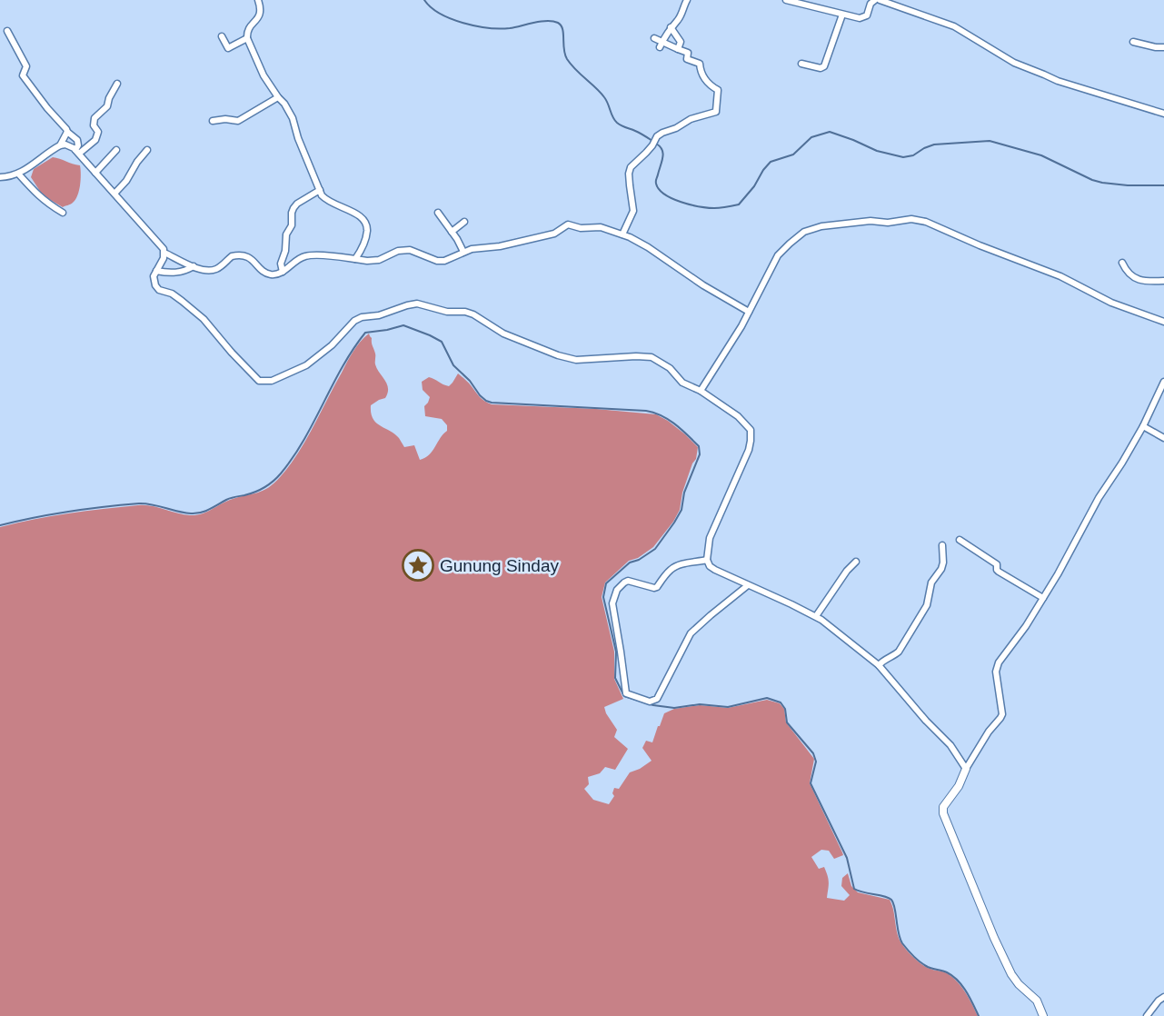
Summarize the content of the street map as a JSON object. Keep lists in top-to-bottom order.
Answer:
{
  "places": {
    "place": ["Gunung Sinday"]
  }
}
